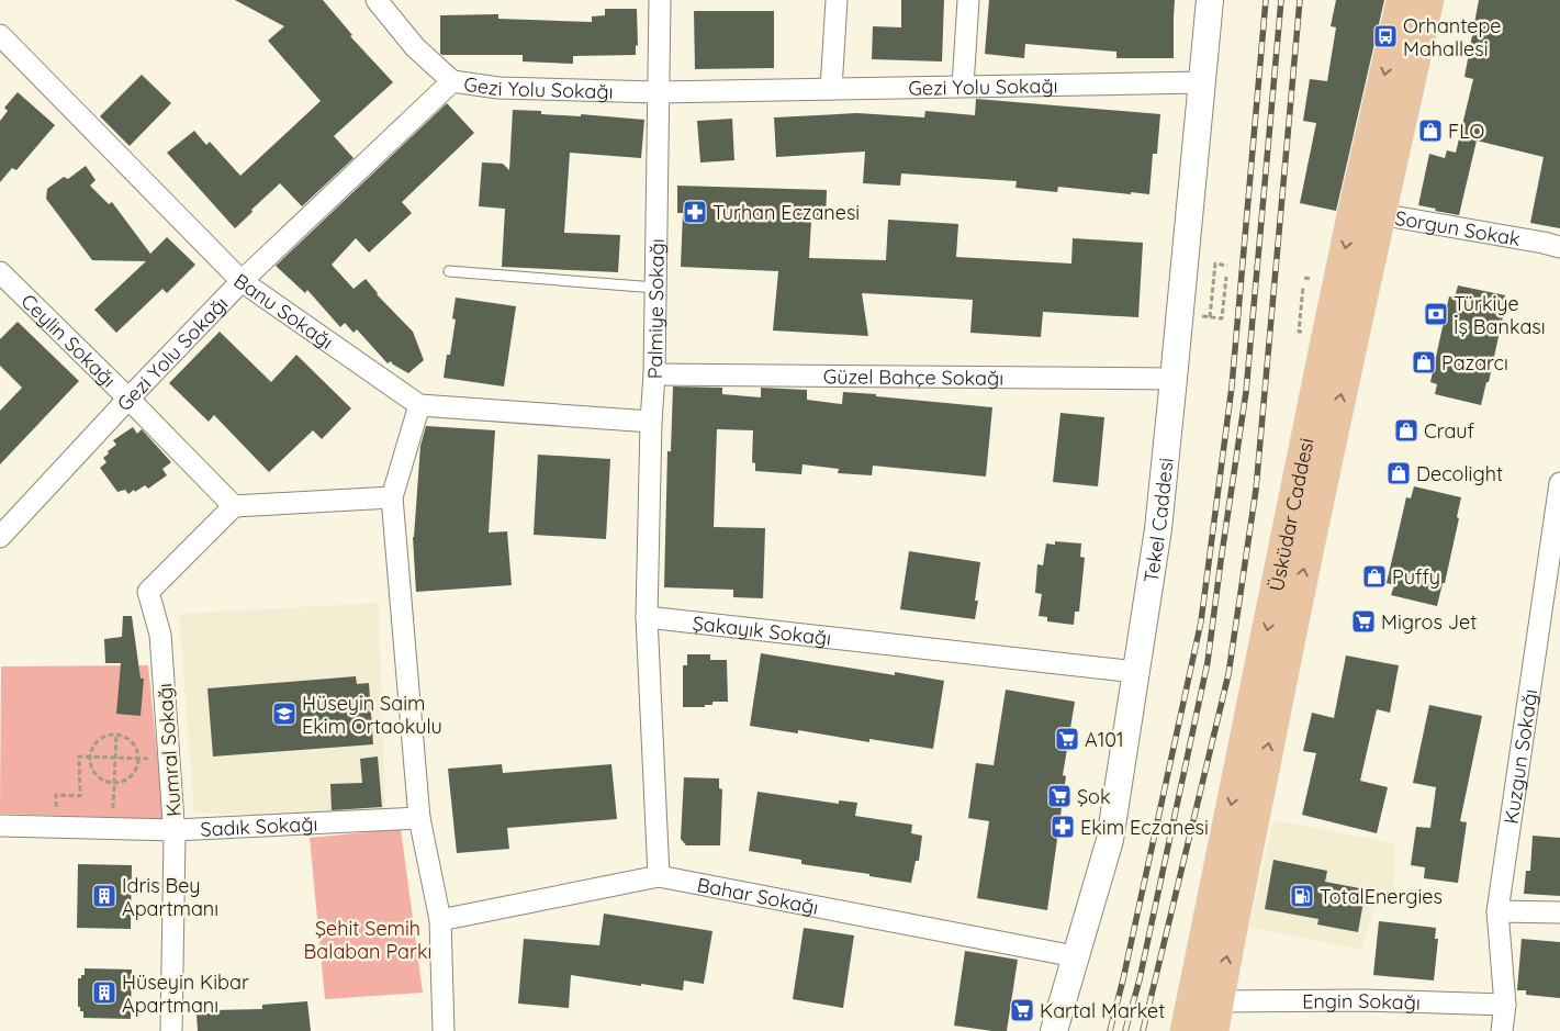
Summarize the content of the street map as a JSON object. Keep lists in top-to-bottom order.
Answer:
{
  "streets": {
    "main road": ["Üsküdar Caddesi"],
    "street": [
      "Gezi Yolu Sokağı",
      "Sorgun Sokak",
      "Palmiye Sokağı",
      "Banu Sokağı",
      "Ceylin Sokağı",
      "Güzel Bahçe Sokağı",
      "Tekel Caddesi",
      "Şakayık Sokağı",
      "Kumral Sokağı",
      "Kuzgun Sokağı",
      "Sadık Sokağı",
      "Bahar Sokağı",
      "Engin Sokağı"
    ]
  },
  "crossings": [
    ["Gezi Yolu Sokağı", "Palmiye Sokağı"],
    ["Gezi Yolu Sokağı", "Banu Sokağı"],
    ["Gezi Yolu Sokağı", "Ceylin Sokağı"],
    ["Gezi Yolu Sokağı", "Tekel Caddesi"],
    ["Sorgun Sokak", "Üsküdar Caddesi"],
    ["Palmiye Sokağı", "Güzel Bahçe Sokağı"],
    ["Palmiye Sokağı", "Şakayık Sokağı"],
    ["Ceylin Sokağı", "Kumral Sokağı"],
    ["Güzel Bahçe Sokağı", "Tekel Caddesi"],
    ["Üsküdar Caddesi", "Engin Sokağı"],
    ["Tekel Caddesi", "Şakayık Sokağı"],
    ["Tekel Caddesi", "Bahar Sokağı"],
    ["Kumral Sokağı", "Sadık Sokağı"],
    ["Kuzgun Sokağı", "Engin Sokağı"]
  ],
  "parks": ["Şehit Semih Balaban Parkı"],
  "places": {
    "bus stop": ["Orhantepe Mahallesi"],
    "shop": [
      "FLO",
      "Pazarcı",
      "Crauf",
      "Decolight",
      "Puffy"
    ],
    "pharmacy": ["Turhan Eczanesi", "Ekim Eczanesi"],
    "bank": ["Türkiye İş Bankası"],
    "supermarket": [
      "Migros Jet",
      "A101",
      "Şok",
      "Kartal Market"
    ],
    "school or university": ["Hüseyin Saim Ekim Ortaokulu"],
    "building": ["Idris Bey Apartmanı", "Hüseyin Kibar Apartmanı"],
    "fuel station": ["TotalEnergies"]
  }
}
